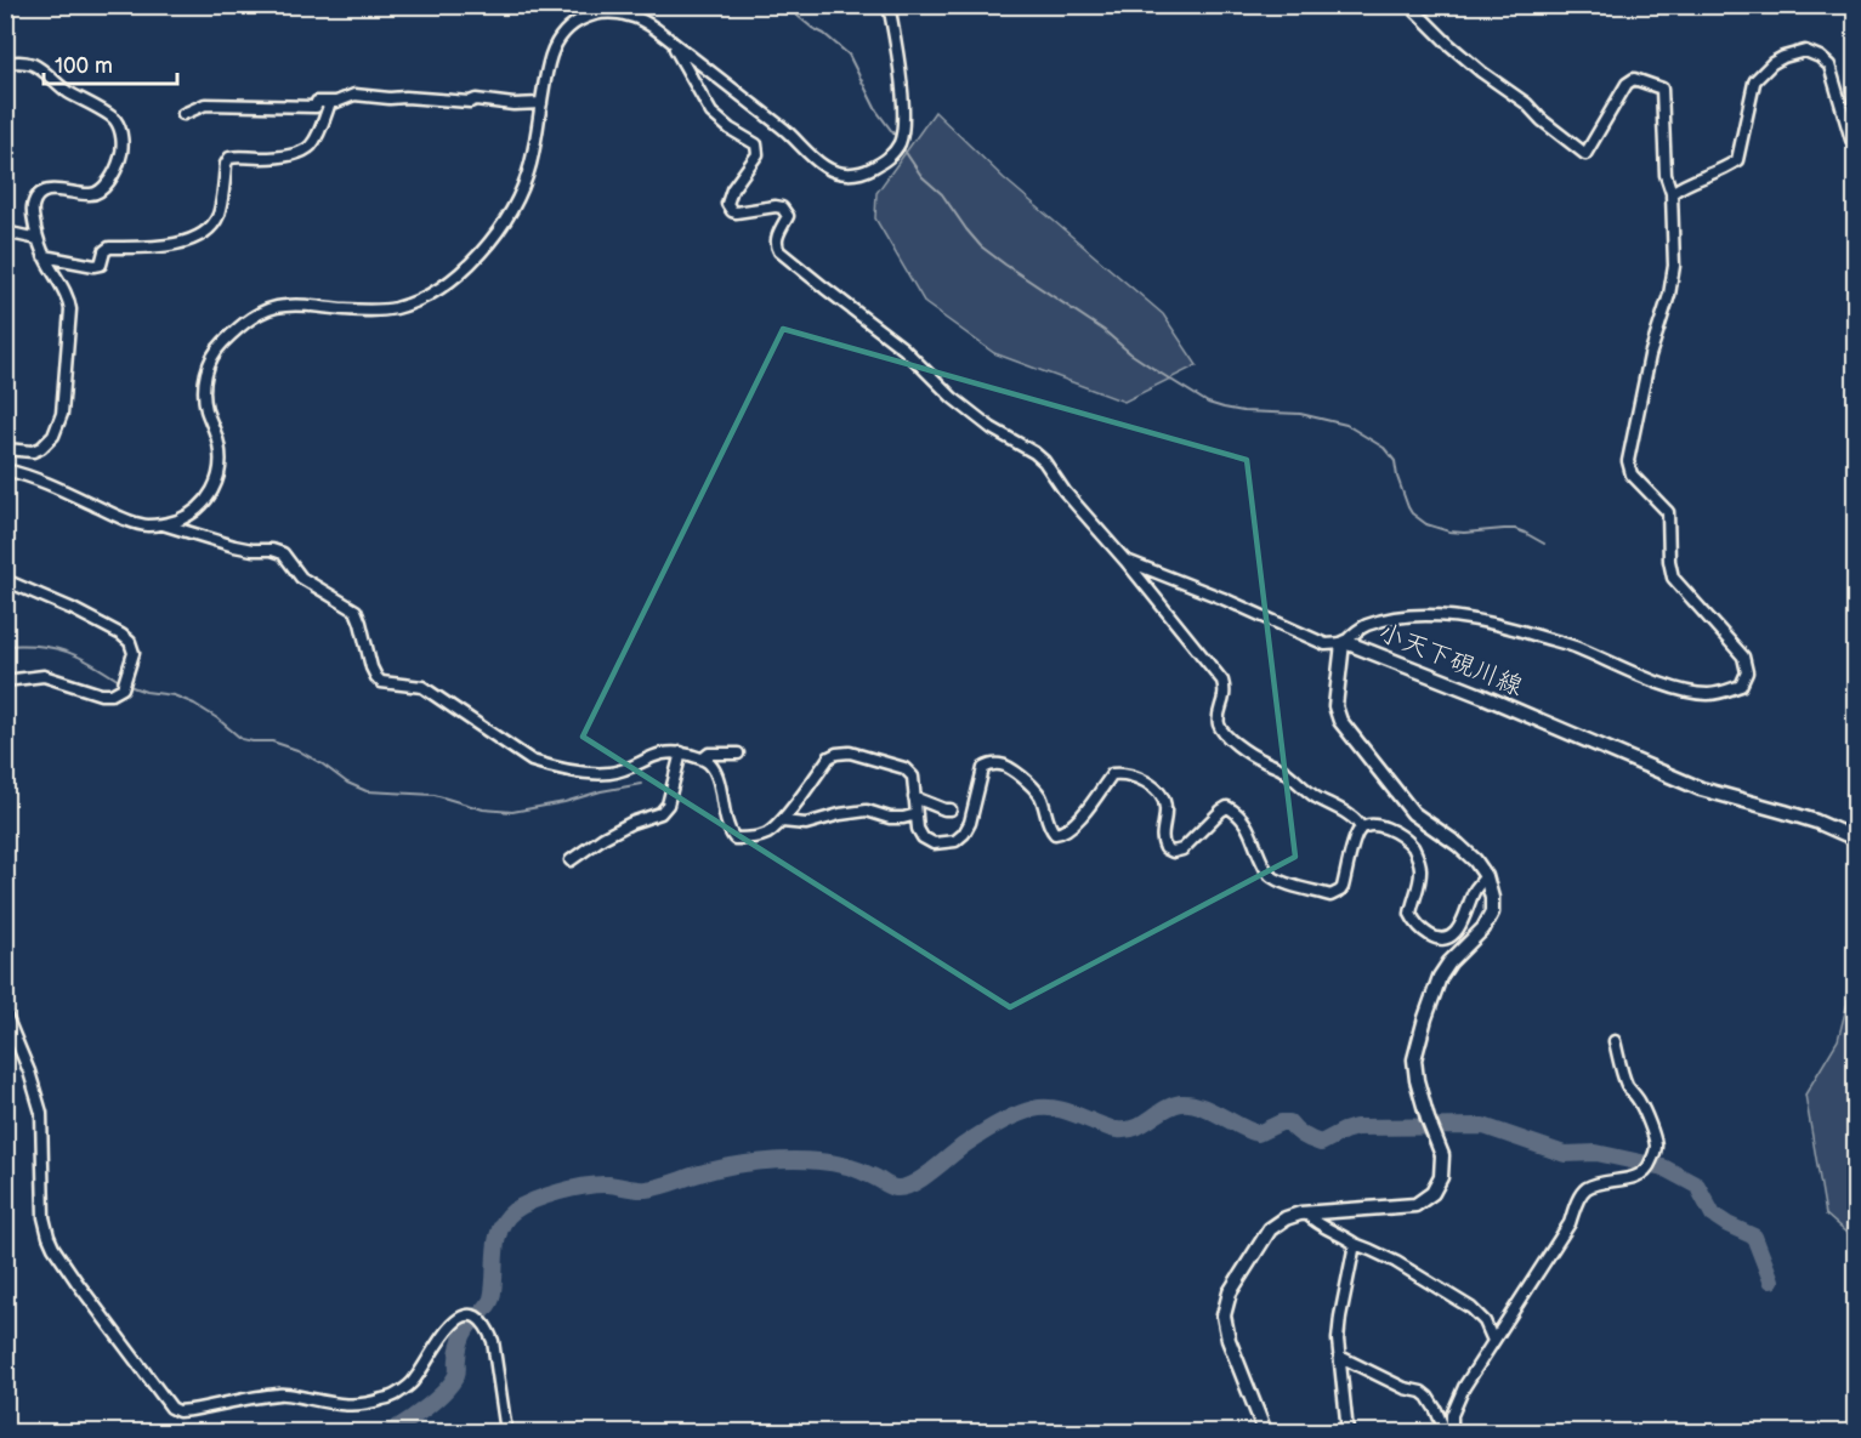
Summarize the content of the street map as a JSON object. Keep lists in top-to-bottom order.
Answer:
{
  "streets": {
    "main road": ["小天下硯川線"]
  },
  "scale_bar": "100 m"
}
